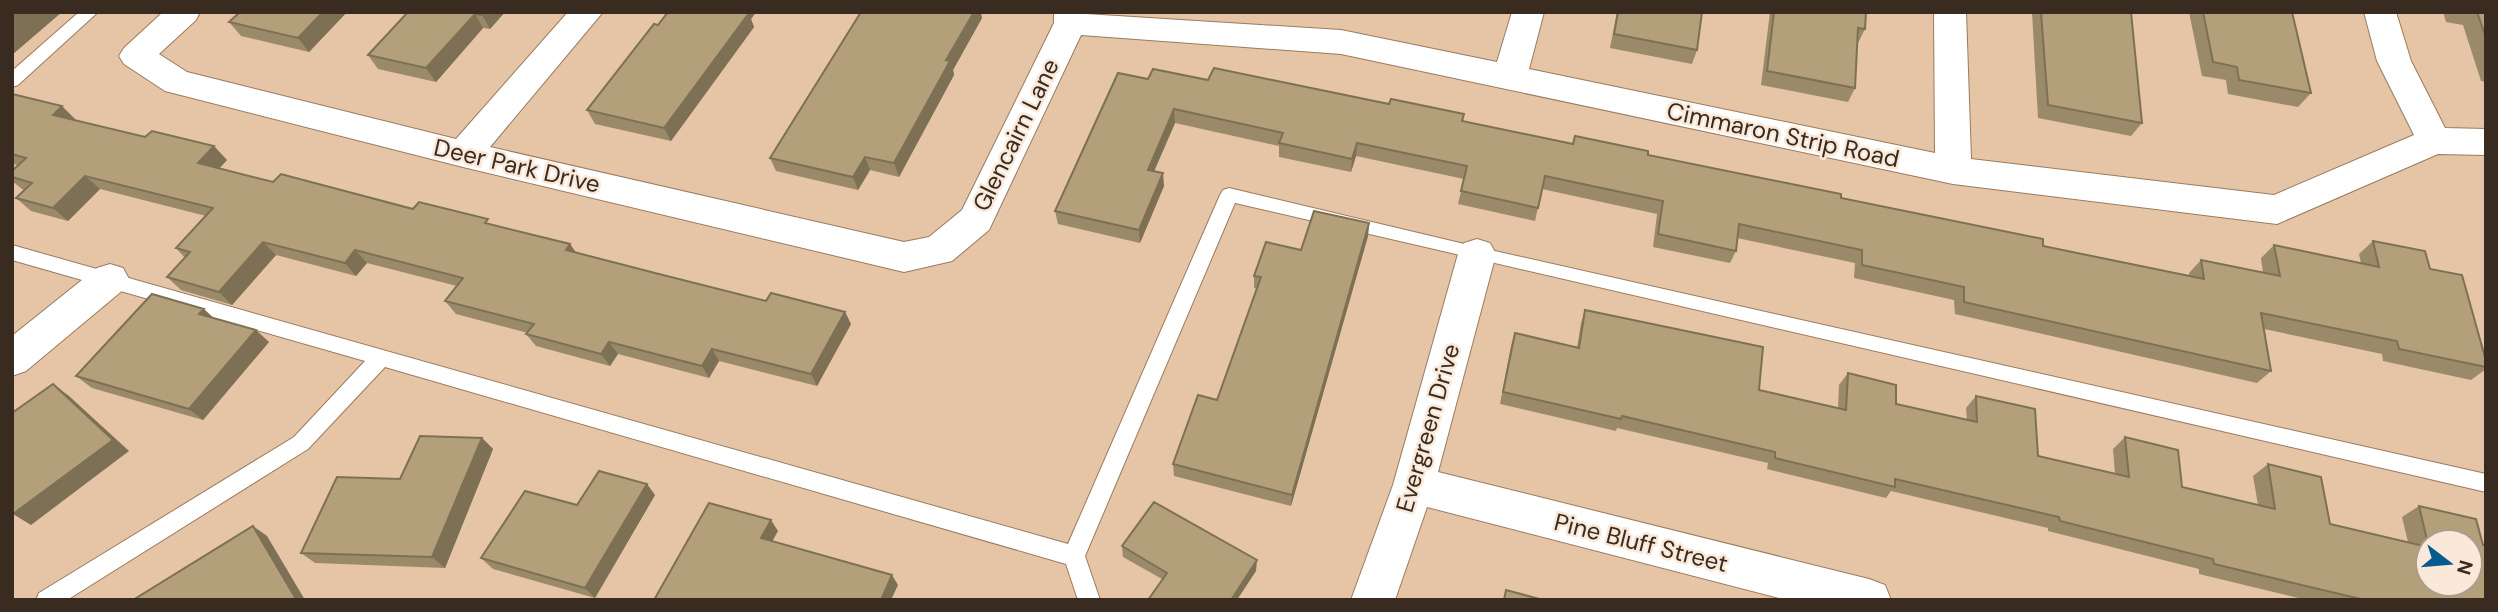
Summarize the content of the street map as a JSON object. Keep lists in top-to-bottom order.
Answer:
{
  "streets": {
    "street": [
      "Glencairn Lane",
      "Cimmaron Strip Road",
      "Deer Park Drive",
      "Evergreen Drive",
      "Pine Bluff Street"
    ]
  },
  "crossings": [
    ["Glencairn Lane", "Cimmaron Strip Road"],
    ["Glencairn Lane", "Deer Park Drive"],
    ["Evergreen Drive", "Pine Bluff Street"]
  ],
  "north": "right"
}
